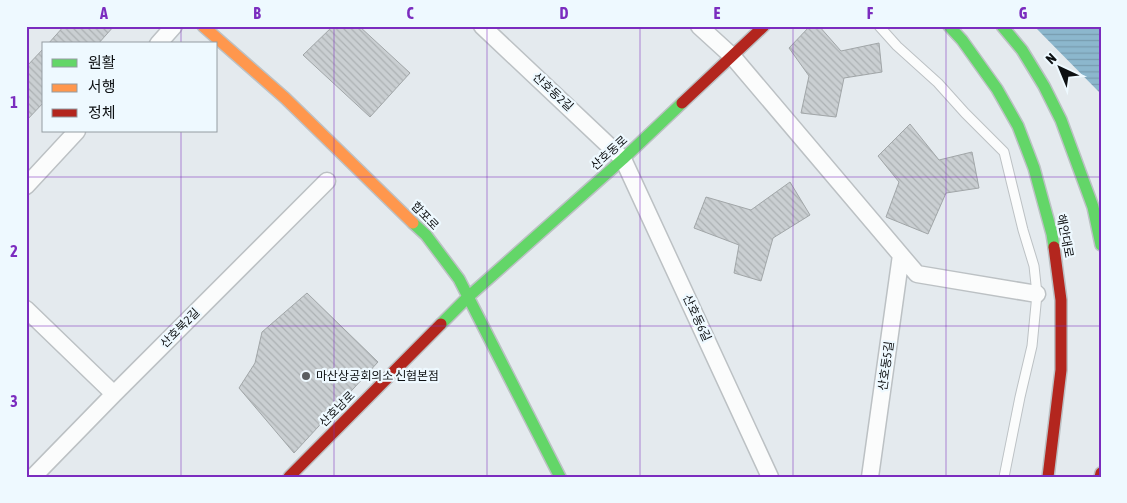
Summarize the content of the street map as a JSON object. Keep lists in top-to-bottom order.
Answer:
{
  "streets": {
    "main road": [
      "산호동로",
      "합포로",
      "해안대로",
      "산호남로"
    ],
    "street": [
      "산호동2길",
      "산호동6길",
      "산호북2길",
      "산호동5길"
    ]
  },
  "crossings": [
    ["산호동2길", "산호동로"],
    ["산호동2길", "산호동6길"],
    ["산호동로", "합포로"],
    ["산호동로", "산호동6길"],
    ["산호동로", "산호남로"],
    ["합포로", "산호남로"]
  ],
  "places": ["마산상공회의소 신협본점"],
  "legend": ["원활", "서행", "정체"],
  "north": "top left",
  "grid": {
    "columns": [
      "A",
      "B",
      "C",
      "D",
      "E",
      "F",
      "G"
    ],
    "rows": ["1", "2", "3"]
  }
}
